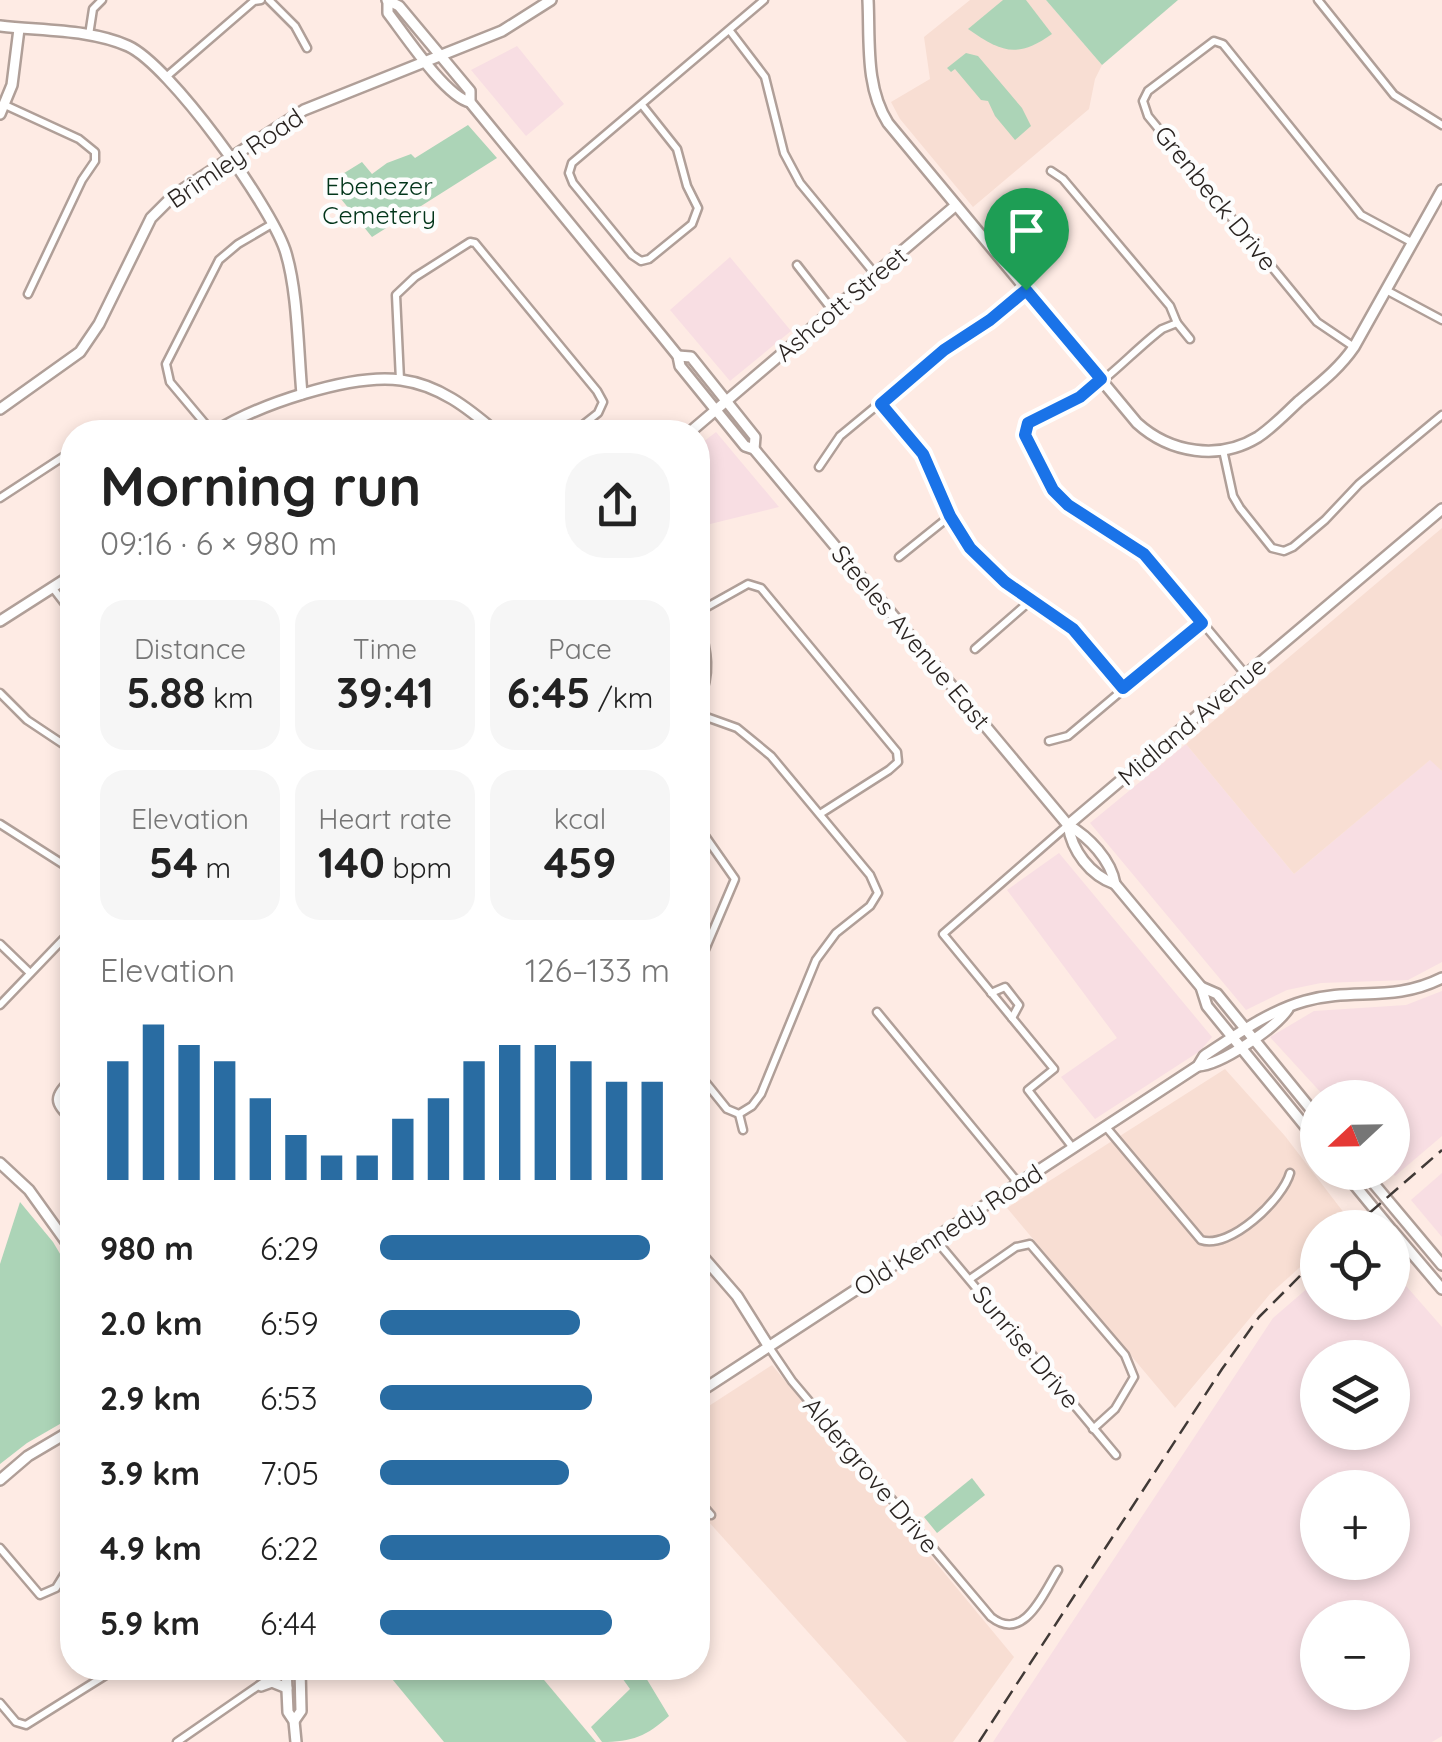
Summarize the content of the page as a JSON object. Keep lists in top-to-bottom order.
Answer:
{
  "streets": {
    "street": [
      "Brimley Road",
      "Grenbeck Drive",
      "Ashcott Street",
      "Steeles Avenue East",
      "Midland Avenue",
      "Old Kennedy Road",
      "Sunrise Drive",
      "Aldergrove Drive"
    ]
  },
  "crossings": [
    ["Brimley Road", "Steeles Avenue East"],
    ["Ashcott Street", "Steeles Avenue East"],
    ["Steeles Avenue East", "Midland Avenue"],
    ["Steeles Avenue East", "Old Kennedy Road"],
    ["Old Kennedy Road", "Sunrise Drive"],
    ["Old Kennedy Road", "Aldergrove Drive"]
  ],
  "parks": ["Ebenezer Cemetery"],
  "north": "left",
  "page": {
    "heading": ["Morning run", "09:16 · 6 × 980 m"],
    "stats": [
      ["Distance", "5.88 km"],
      ["Time", "39:41"],
      ["Pace", "6:45 /km"],
      ["Elevation", "54 m"],
      ["Heart rate", "140 bpm"],
      ["kcal", "459"]
    ],
    "chart": ["Elevation", "126–133 m"],
    "map_buttons": ["+", "−"],
    "list": [
      {
        "name": "980 m",
        "note": "6:29"
      },
      {
        "name": "2.0 km",
        "note": "6:59"
      },
      {
        "name": "2.9 km",
        "note": "6:53"
      },
      {
        "name": "3.9 km",
        "note": "7:05"
      },
      {
        "name": "4.9 km",
        "note": "6:22"
      },
      {
        "name": "5.9 km",
        "note": "6:44"
      }
    ]
  }
}
